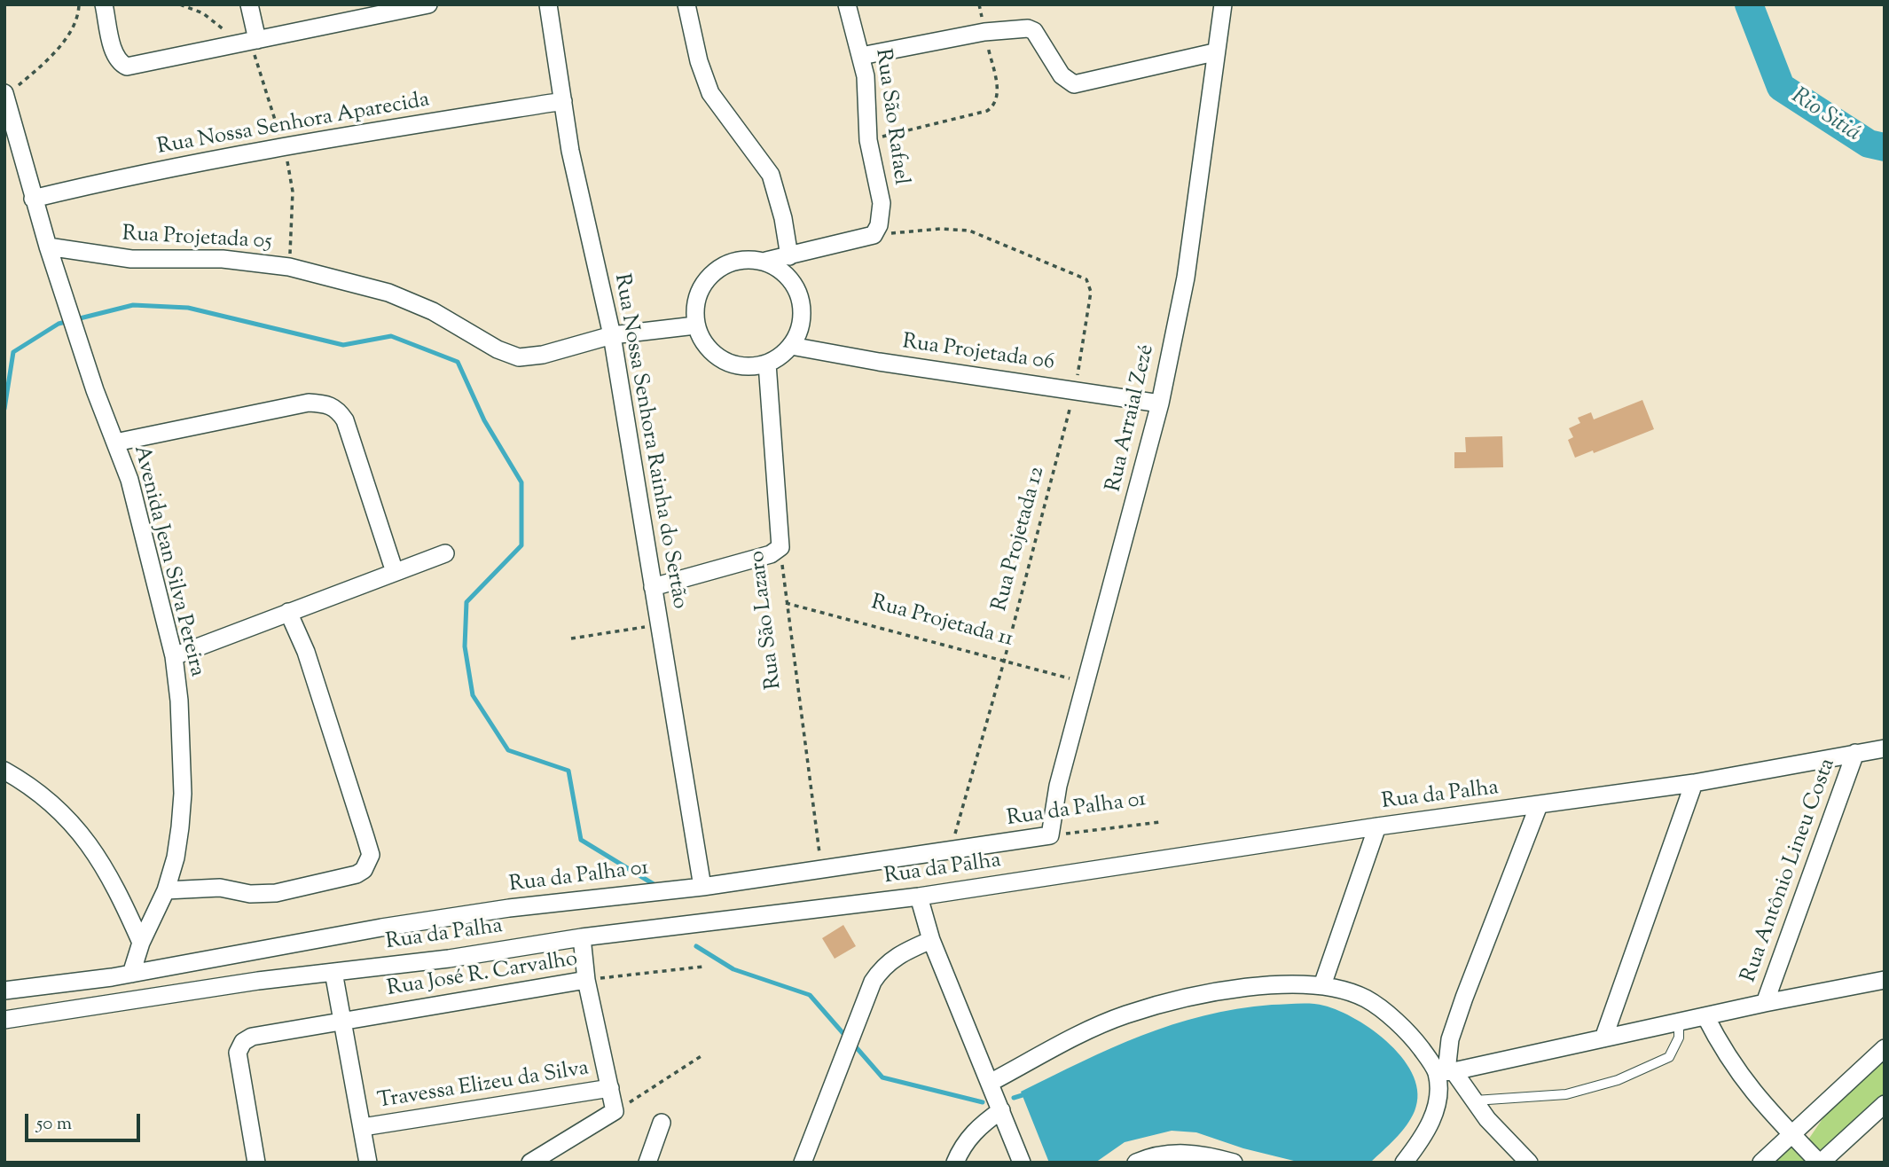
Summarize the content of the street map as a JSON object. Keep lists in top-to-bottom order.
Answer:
{
  "streets": {
    "street": [
      "Rua São Rafael",
      "Rua Nossa Senhora Aparecida",
      "Rua Projetada 05",
      "Rua Projetada 06",
      "Rua Arraial Zezé",
      "Rua Nossa Senhora Rainha do Sertão",
      "Avenida Jean Silva Pereira",
      "Rua São Lazaro",
      "Rua da Palha",
      "Rua da Palha 01",
      "Rua Antônio Lineu Costa",
      "Rua José R. Carvalho",
      "Travessa Elizeu da Silva"
    ],
    "path": ["Rua Projetada 12", "Rua Projetada 11"]
  },
  "crossings": [
    ["Rua São Rafael", "Rua Projetada 12"],
    ["Rua Nossa Senhora Aparecida", "Rua Nossa Senhora Rainha do Sertão"],
    ["Rua Nossa Senhora Aparecida", "Avenida Jean Silva Pereira"],
    ["Rua Projetada 05", "Rua Projetada 06"],
    ["Rua Projetada 05", "Rua Nossa Senhora Rainha do Sertão"],
    ["Rua Projetada 05", "Avenida Jean Silva Pereira"],
    ["Rua Projetada 05", "Rua São Lazaro"],
    ["Rua Projetada 06", "Rua Arraial Zezé"],
    ["Rua Projetada 06", "Rua Projetada 12"],
    ["Rua Projetada 06", "Rua São Lazaro"],
    ["Rua Arraial Zezé", "Rua Projetada 11"],
    ["Rua Arraial Zezé", "Rua da Palha 01"],
    ["Rua Nossa Senhora Rainha do Sertão", "Rua da Palha 01"],
    ["Rua Projetada 12", "Rua Projetada 11"],
    ["Rua Projetada 12", "Rua da Palha 01"],
    ["Avenida Jean Silva Pereira", "Rua da Palha 01"],
    ["Rua São Lazaro", "Rua Projetada 11"],
    ["Rua São Lazaro", "Rua da Palha 01"],
    ["Rua da Palha", "Rua Antônio Lineu Costa"]
  ],
  "water": ["Rio Sitiá"],
  "scale_bar": "50 m"
}
